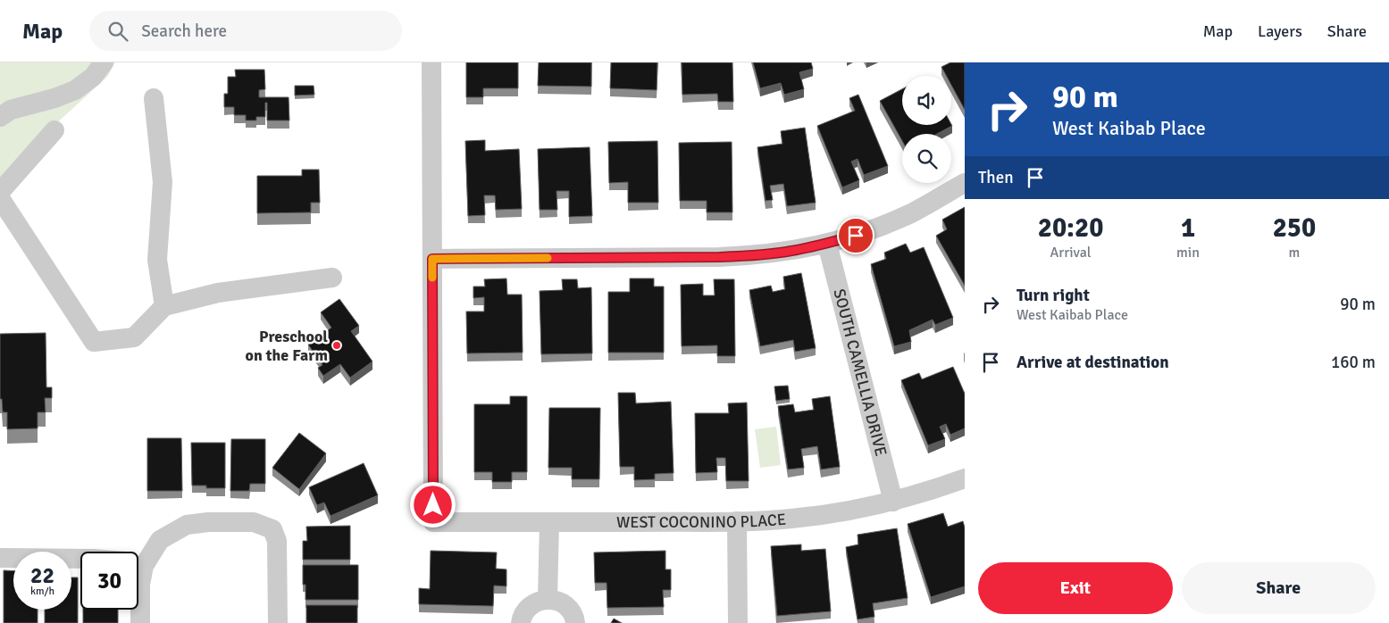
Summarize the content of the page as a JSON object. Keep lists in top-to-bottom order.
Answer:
{
  "streets": {
    "street": ["SOUTH CAMELLIA DRIVE", "WEST COCONINO PLACE"]
  },
  "crossings": [
    ["SOUTH CAMELLIA DRIVE", "WEST COCONINO PLACE"]
  ],
  "places": ["Preschool on the Farm"],
  "page": {
    "header": "Map",
    "search": "Search here",
    "nav": ["Map", "Layers", "Share"],
    "turn": ["90 m", "West Kaibab Place"],
    "then": "Then",
    "eta": [
      "20:20",
      "Arrival",
      "1",
      "min",
      "250",
      "m"
    ],
    "list": [
      {
        "name": "Turn right",
        "note": "West Kaibab Place",
        "value": "90 m"
      },
      {
        "name": "Arrive at destination",
        "value": "160 m"
      }
    ],
    "speed": "22 km/h",
    "limit": "30",
    "buttons": ["Exit", "Share"]
  }
}
